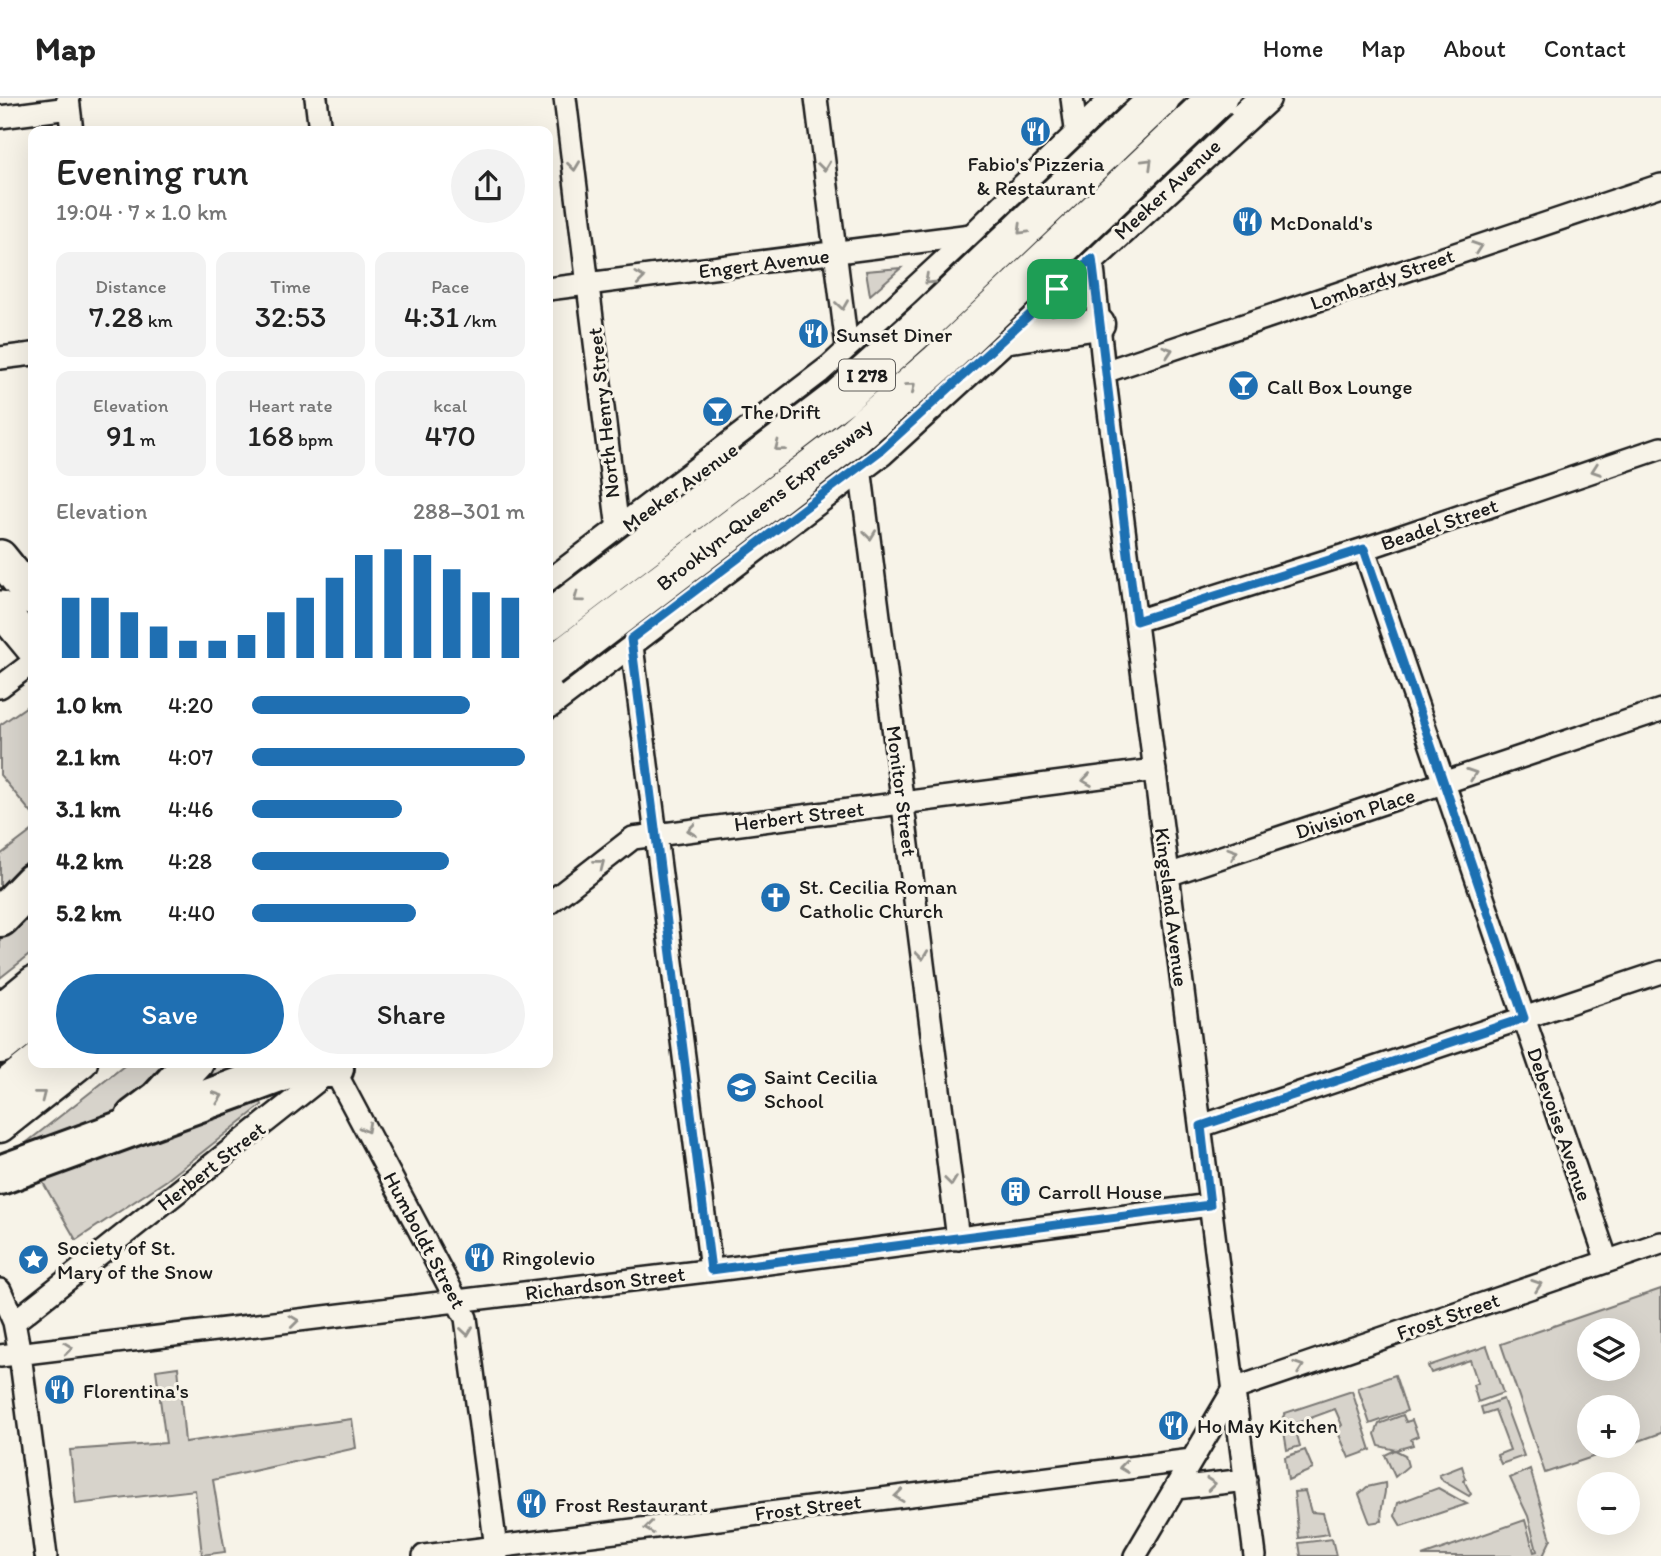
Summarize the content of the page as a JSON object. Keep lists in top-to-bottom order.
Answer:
{
  "streets": {
    "highway": ["I 278", "Brooklyn-Queens Expressway"],
    "main road": ["Meeker Avenue"],
    "street": [
      "Engert Avenue",
      "Lombardy Street",
      "North Henry Street",
      "Beadel Street",
      "Monitor Street",
      "Division Place",
      "Herbert Street",
      "Kingsland Avenue",
      "Debevoise Avenue",
      "Humboldt Street",
      "Richardson Street",
      "Frost Street"
    ]
  },
  "crossings": [
    ["Meeker Avenue", "Engert Avenue"],
    ["Meeker Avenue", "North Henry Street"],
    ["Meeker Avenue", "Monitor Street"],
    ["Meeker Avenue", "Kingsland Avenue"],
    ["Engert Avenue", "North Henry Street"],
    ["Lombardy Street", "Kingsland Avenue"],
    ["North Henry Street", "Herbert Street"],
    ["North Henry Street", "Richardson Street"],
    ["Beadel Street", "Kingsland Avenue"],
    ["Beadel Street", "Debevoise Avenue"],
    ["Monitor Street", "Herbert Street"],
    ["Monitor Street", "Richardson Street"],
    ["Division Place", "Kingsland Avenue"],
    ["Division Place", "Debevoise Avenue"],
    ["Herbert Street", "Kingsland Avenue"],
    ["Kingsland Avenue", "Richardson Street"],
    ["Kingsland Avenue", "Frost Street"],
    ["Debevoise Avenue", "Frost Street"],
    ["Humboldt Street", "Richardson Street"],
    ["Humboldt Street", "Frost Street"]
  ],
  "one_way": [
    "Engert Avenue",
    "Lombardy Street",
    "Beadel Street",
    "Monitor Street",
    "Division Place",
    "Humboldt Street",
    "Richardson Street"
  ],
  "places": {
    "restaurant": [
      "Fabio's Pizzeria & Restaurant",
      "McDonald's",
      "Sunset Diner",
      "Ringolevio",
      "Florentina's",
      "Ho May Kitchen",
      "Frost Restaurant"
    ],
    "bar": ["Call Box Lounge", "The Drift"],
    "church": ["St. Cecilia Roman Catholic Church"],
    "school or university": ["Saint Cecilia School"],
    "building": ["Carroll House"],
    "place": ["Society of St. Mary of the Snow"]
  },
  "page": {
    "header": "Map",
    "nav": [
      "Home",
      "Map",
      "About",
      "Contact"
    ],
    "heading": ["Evening run", "19:04 · 7 × 1.0 km"],
    "stats": [
      ["Distance", "7.28 km"],
      ["Time", "32:53"],
      ["Pace", "4:31 /km"],
      ["Elevation", "91 m"],
      ["Heart rate", "168 bpm"],
      ["kcal", "470"]
    ],
    "chart": ["Elevation", "288–301 m"],
    "list": [
      {
        "name": "1.0 km",
        "note": "4:20"
      },
      {
        "name": "2.1 km",
        "note": "4:07"
      },
      {
        "name": "3.1 km",
        "note": "4:46"
      },
      {
        "name": "4.2 km",
        "note": "4:28"
      },
      {
        "name": "5.2 km",
        "note": "4:40"
      }
    ],
    "buttons": ["Save", "Share"],
    "map_buttons": ["+", "−"]
  }
}
